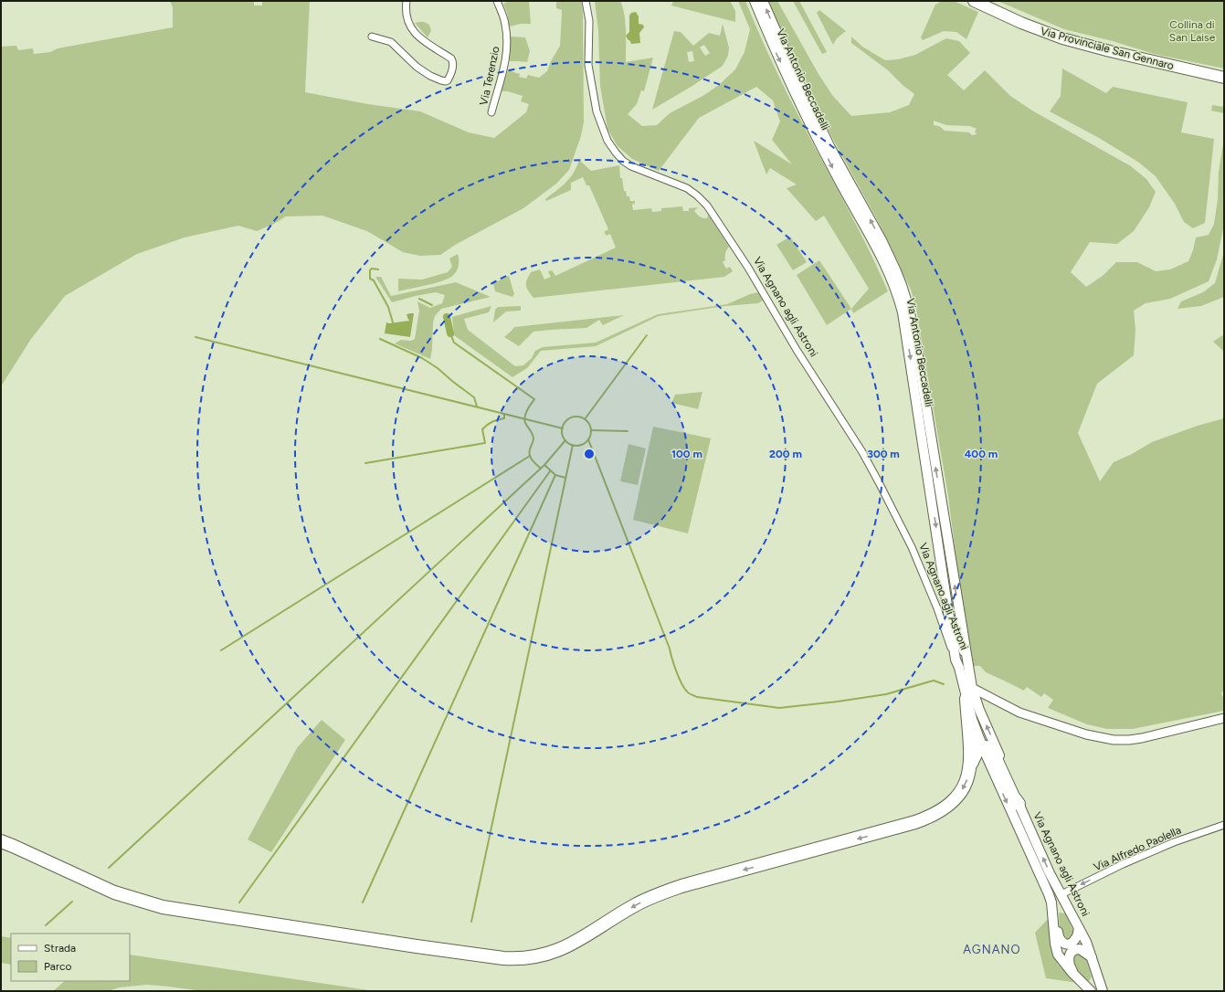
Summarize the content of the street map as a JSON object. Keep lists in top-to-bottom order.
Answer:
{
  "streets": {
    "main road": ["Via Provinciale San Gennaro", "Via Antonio Beccadelli", "Via Agnano agli Astroni"],
    "street": ["Via Terenzio", "Via Alfredo Paolella"]
  },
  "crossings": [
    ["Via Antonio Beccadelli", "Via Agnano agli Astroni"],
    ["Via Agnano agli Astroni", "Via Alfredo Paolella"]
  ],
  "one_way": ["Via Alfredo Paolella"],
  "districts": ["AGNANO"],
  "parks": ["Collina di San Laise"],
  "legend": ["Strada", "Parco"],
  "rings": [
    "100 m",
    "200 m",
    "300 m",
    "400 m"
  ]
}
